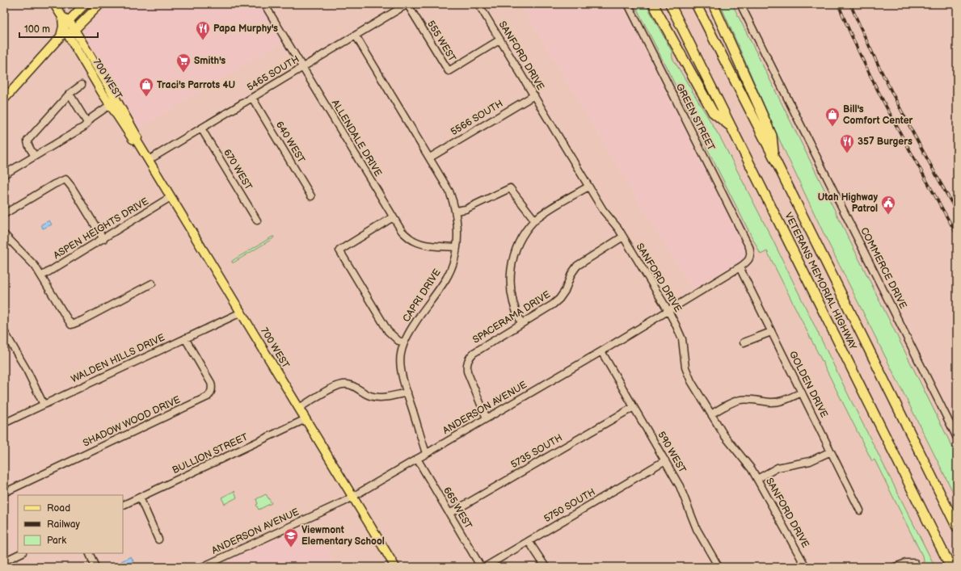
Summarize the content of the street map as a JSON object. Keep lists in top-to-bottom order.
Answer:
{
  "streets": {
    "highway": ["VETERANS MEMORIAL HIGHWAY"],
    "main road": ["700 WEST"],
    "street": [
      "555 WEST",
      "SANFORD DRIVE",
      "5465 SOUTH",
      "GREEN STREET",
      "5566 SOUTH",
      "ALLENDALE DRIVE",
      "640 WEST",
      "670 WEST",
      "ASPEN HEIGHTS DRIVE",
      "COMMERCE DRIVE",
      "CAPRI DRIVE",
      "SPACERAMA DRIVE",
      "WALDEN HILLS DRIVE",
      "GOLDEN DRIVE",
      "ANDERSON AVENUE",
      "SHADOW WOOD DRIVE",
      "5735 SOUTH",
      "590 WEST",
      "BULLION STREET",
      "5750 SOUTH",
      "665 WEST"
    ]
  },
  "crossings": [
    ["555 WEST", "SANFORD DRIVE"],
    ["555 WEST", "5465 SOUTH"],
    ["SANFORD DRIVE", "5566 SOUTH"],
    ["SANFORD DRIVE", "SPACERAMA DRIVE"],
    ["SANFORD DRIVE", "ANDERSON AVENUE"],
    ["5465 SOUTH", "700 WEST"],
    ["5465 SOUTH", "ALLENDALE DRIVE"],
    ["5465 SOUTH", "640 WEST"],
    ["5465 SOUTH", "670 WEST"],
    ["5465 SOUTH", "CAPRI DRIVE"],
    ["700 WEST", "ASPEN HEIGHTS DRIVE"],
    ["700 WEST", "WALDEN HILLS DRIVE"],
    ["700 WEST", "ANDERSON AVENUE"],
    ["700 WEST", "BULLION STREET"],
    ["GREEN STREET", "ANDERSON AVENUE"],
    ["5566 SOUTH", "CAPRI DRIVE"],
    ["ALLENDALE DRIVE", "CAPRI DRIVE"],
    ["CAPRI DRIVE", "ANDERSON AVENUE"],
    ["SPACERAMA DRIVE", "ANDERSON AVENUE"],
    ["WALDEN HILLS DRIVE", "SHADOW WOOD DRIVE"],
    ["GOLDEN DRIVE", "ANDERSON AVENUE"],
    ["ANDERSON AVENUE", "590 WEST"],
    ["ANDERSON AVENUE", "665 WEST"],
    ["5735 SOUTH", "590 WEST"],
    ["5735 SOUTH", "665 WEST"],
    ["590 WEST", "5750 SOUTH"]
  ],
  "places": {
    "restaurant": ["Papa Murphy's", "357 Burgers"],
    "supermarket": ["Smith's"],
    "shop": ["Traci's Parrots 4U", "Bill's Comfort Center"],
    "public building": ["Utah Highway Patrol"],
    "school or university": ["Viewmont Elementary School"]
  },
  "legend": ["Road", "Railway", "Park"],
  "scale_bar": "100 m"
}
